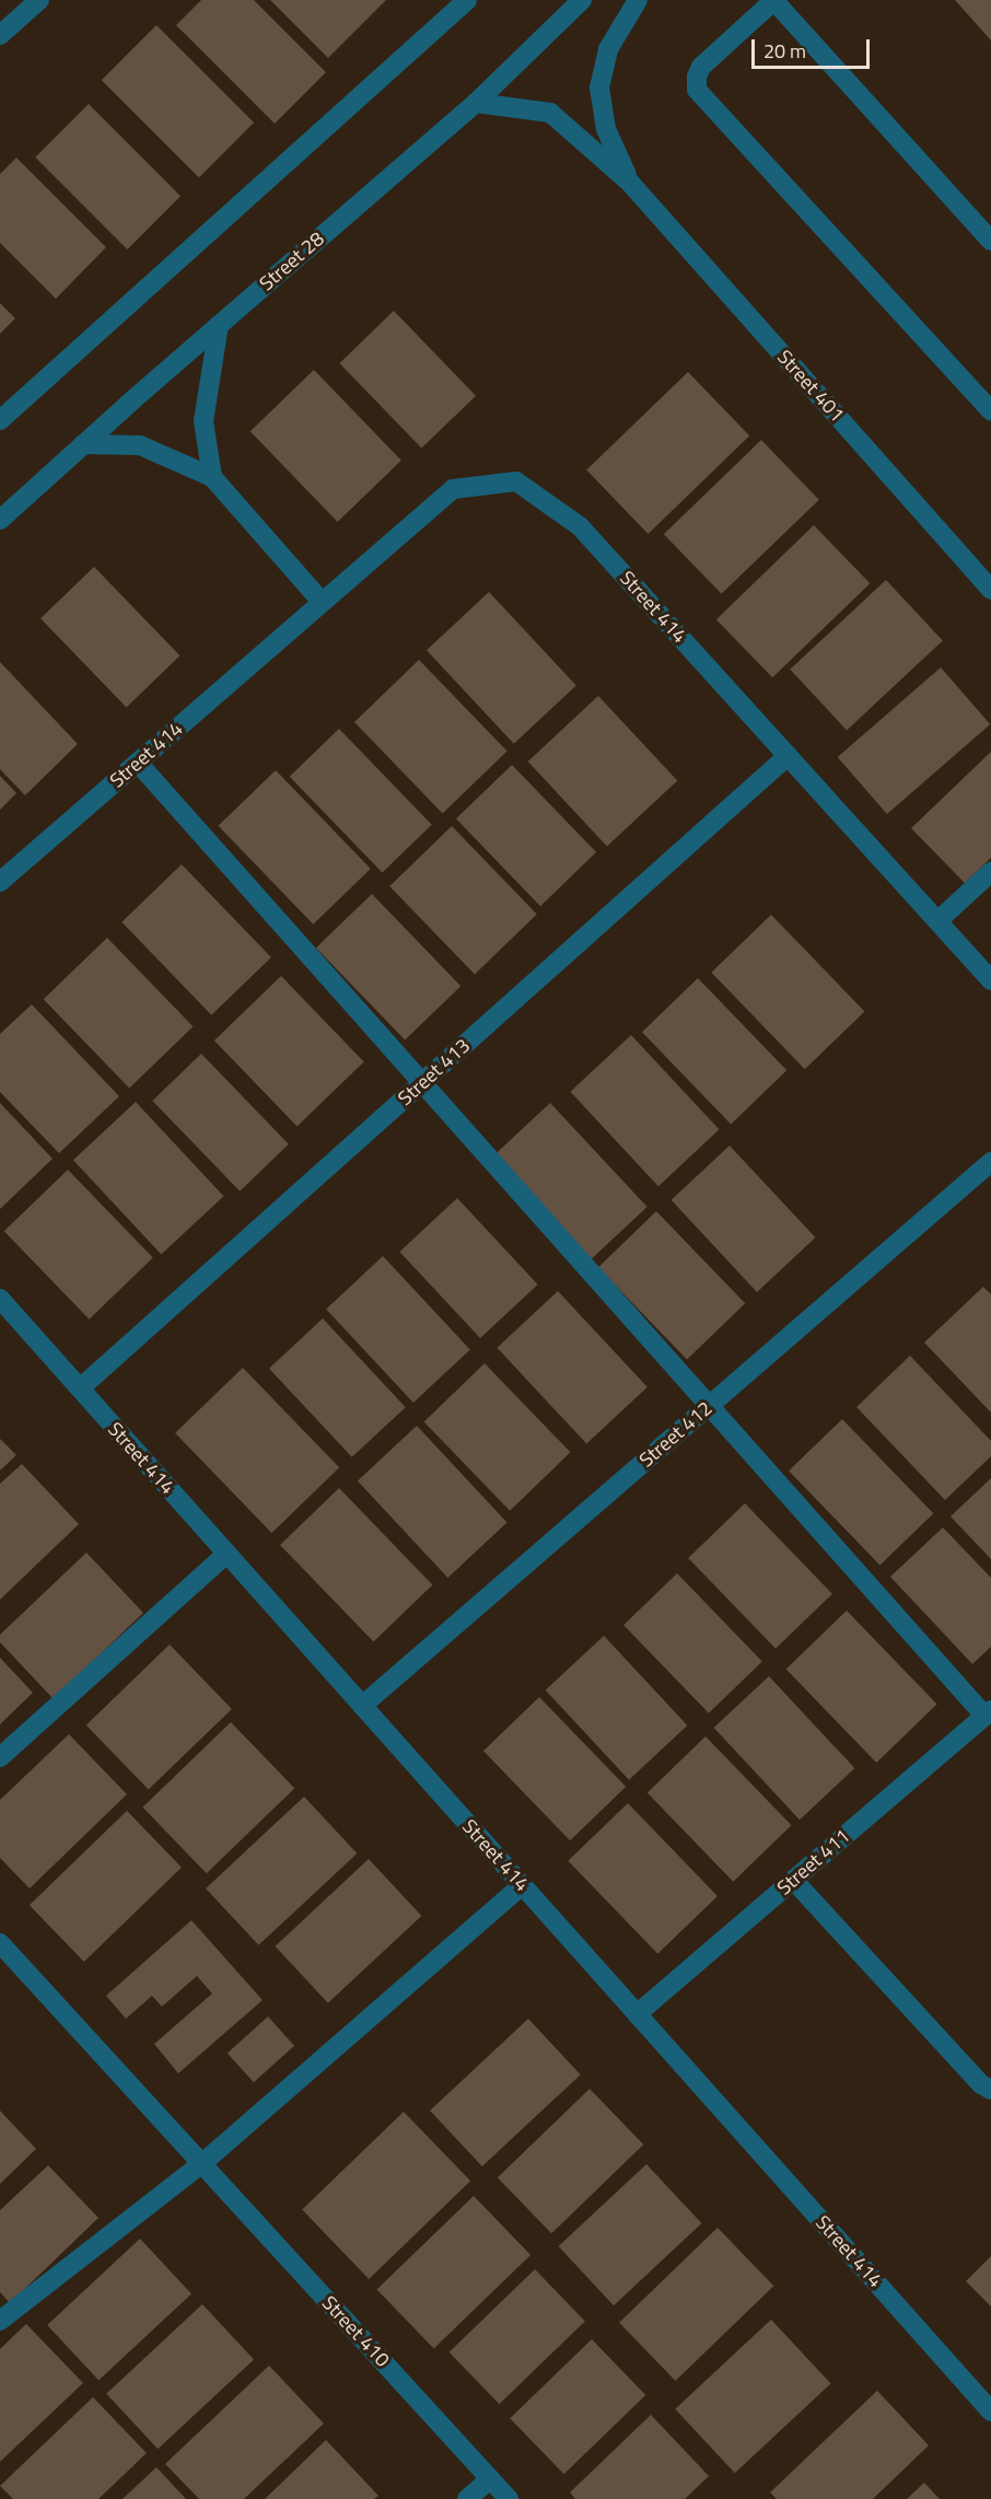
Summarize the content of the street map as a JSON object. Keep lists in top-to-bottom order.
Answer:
{
  "streets": {
    "street": [
      "Street 28",
      "Street 401",
      "Street 414",
      "Street 413",
      "Street 412",
      "Street 411",
      "Street 410"
    ]
  },
  "crossings": [
    ["Street 28", "Street 401"],
    ["Street 414", "Street 413"],
    ["Street 414", "Street 412"],
    ["Street 414", "Street 411"]
  ],
  "scale_bar": "20 m"
}
